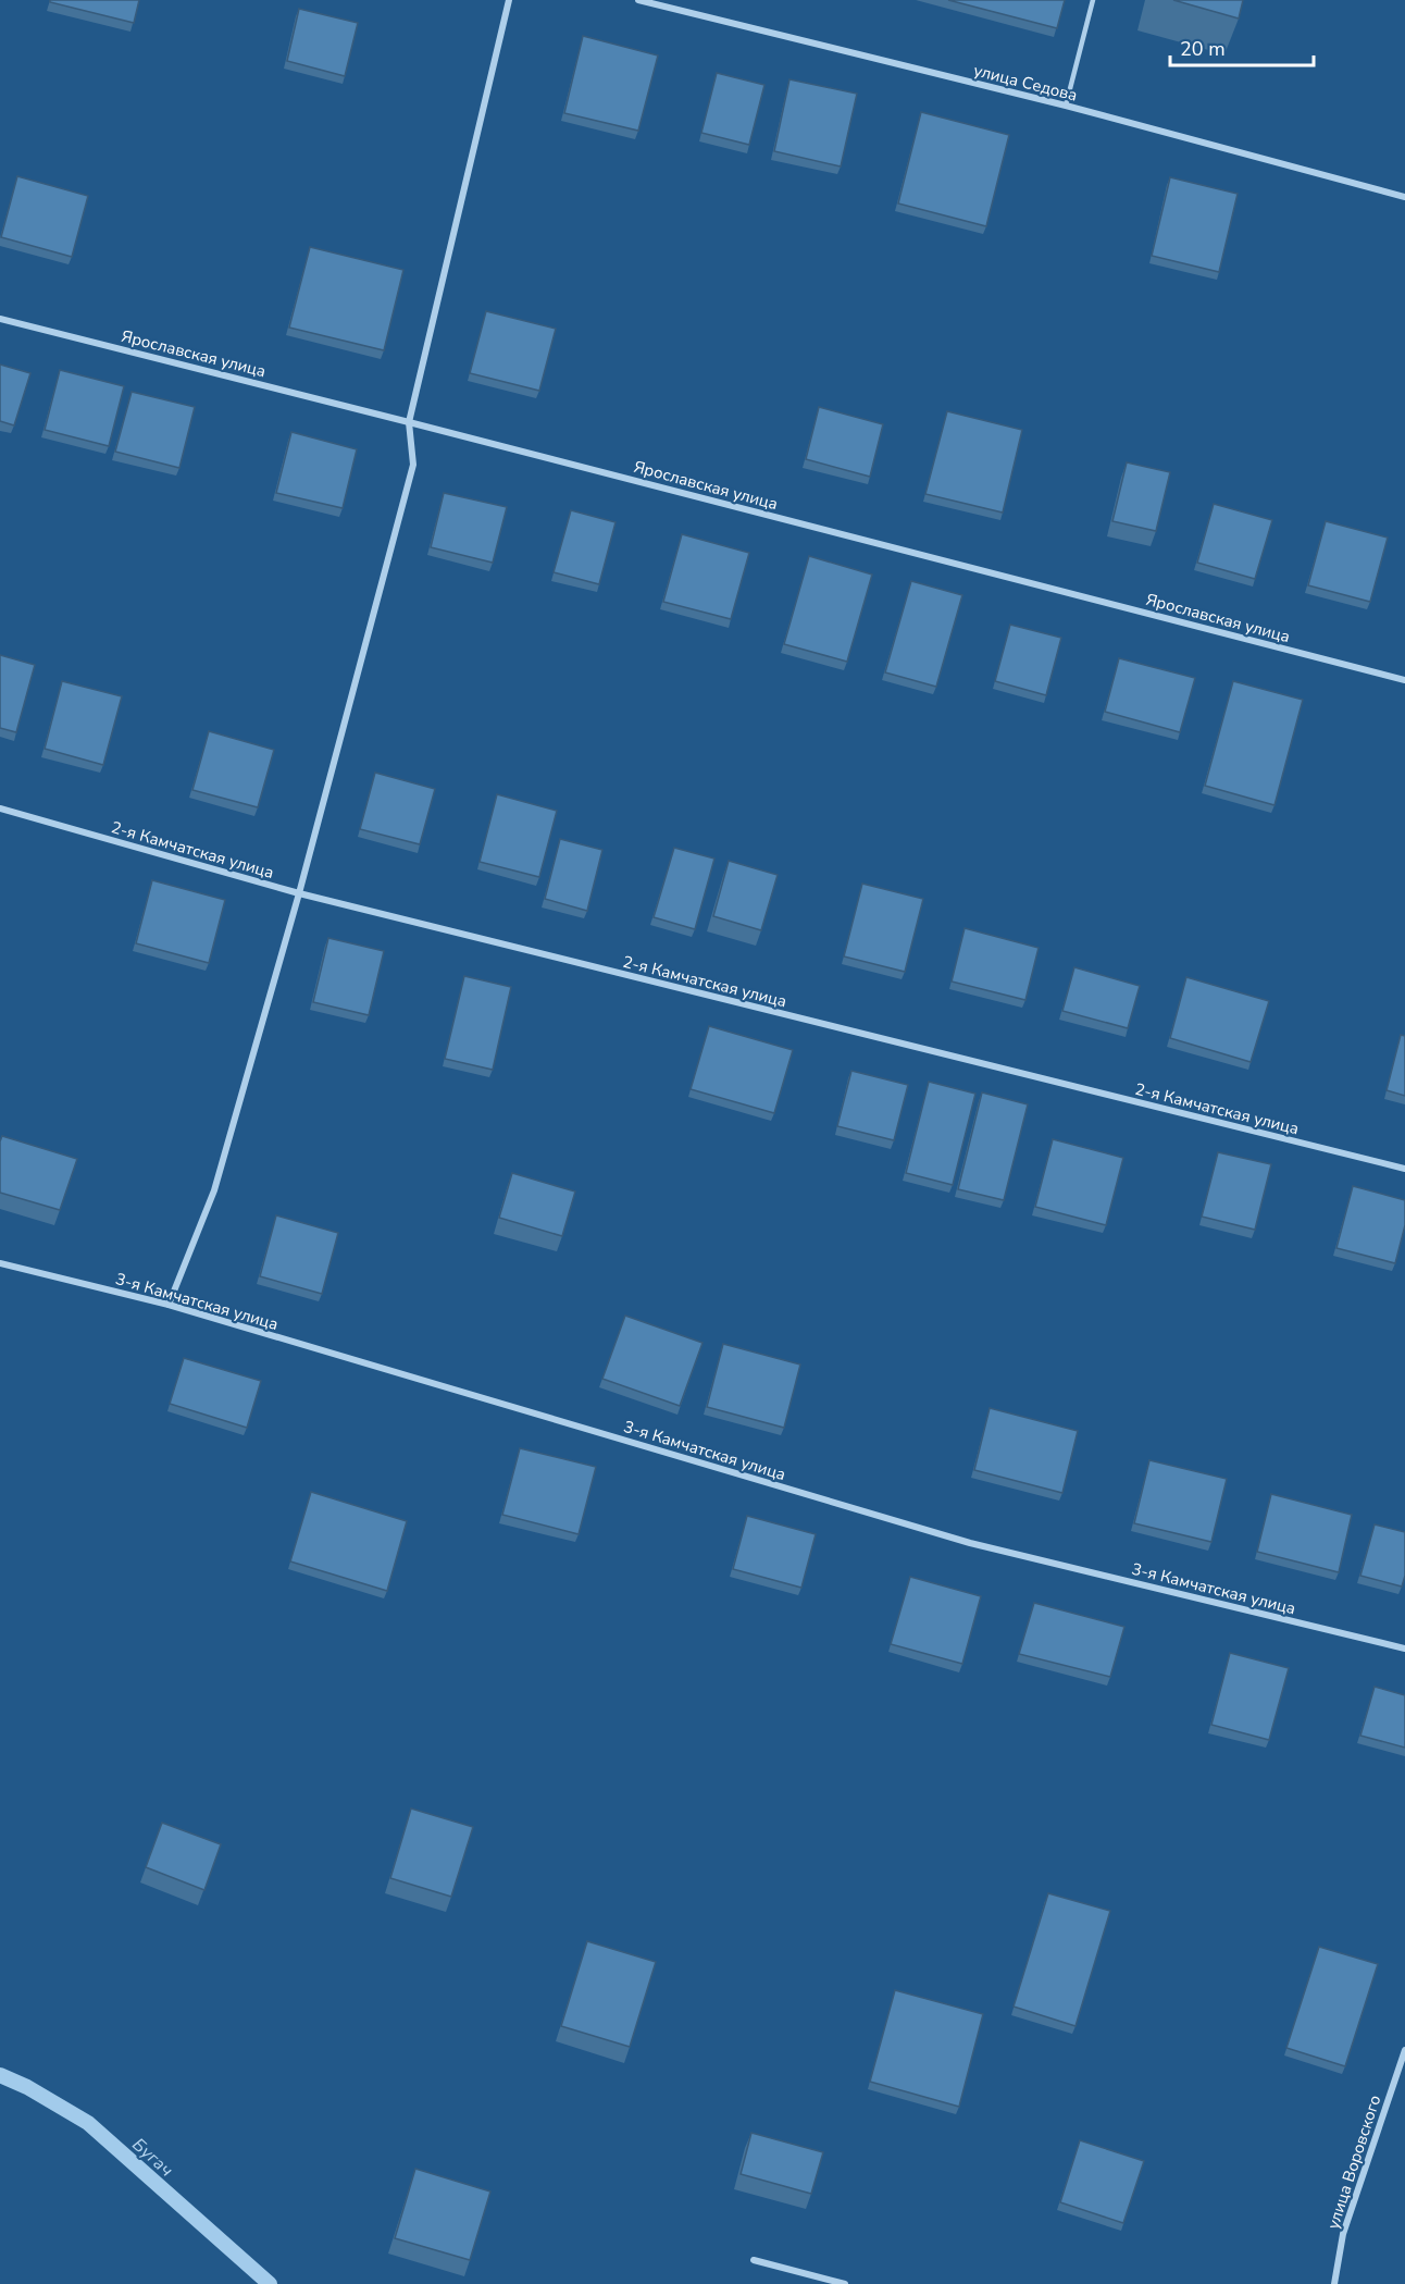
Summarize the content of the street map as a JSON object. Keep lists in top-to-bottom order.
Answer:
{
  "streets": {
    "street": [
      "улица Седова",
      "Ярославская улица",
      "2-я Камчатская улица",
      "3-я Камчатская улица",
      "улица Воровского"
    ]
  },
  "water": ["Бугач"],
  "scale_bar": "20 m"
}
